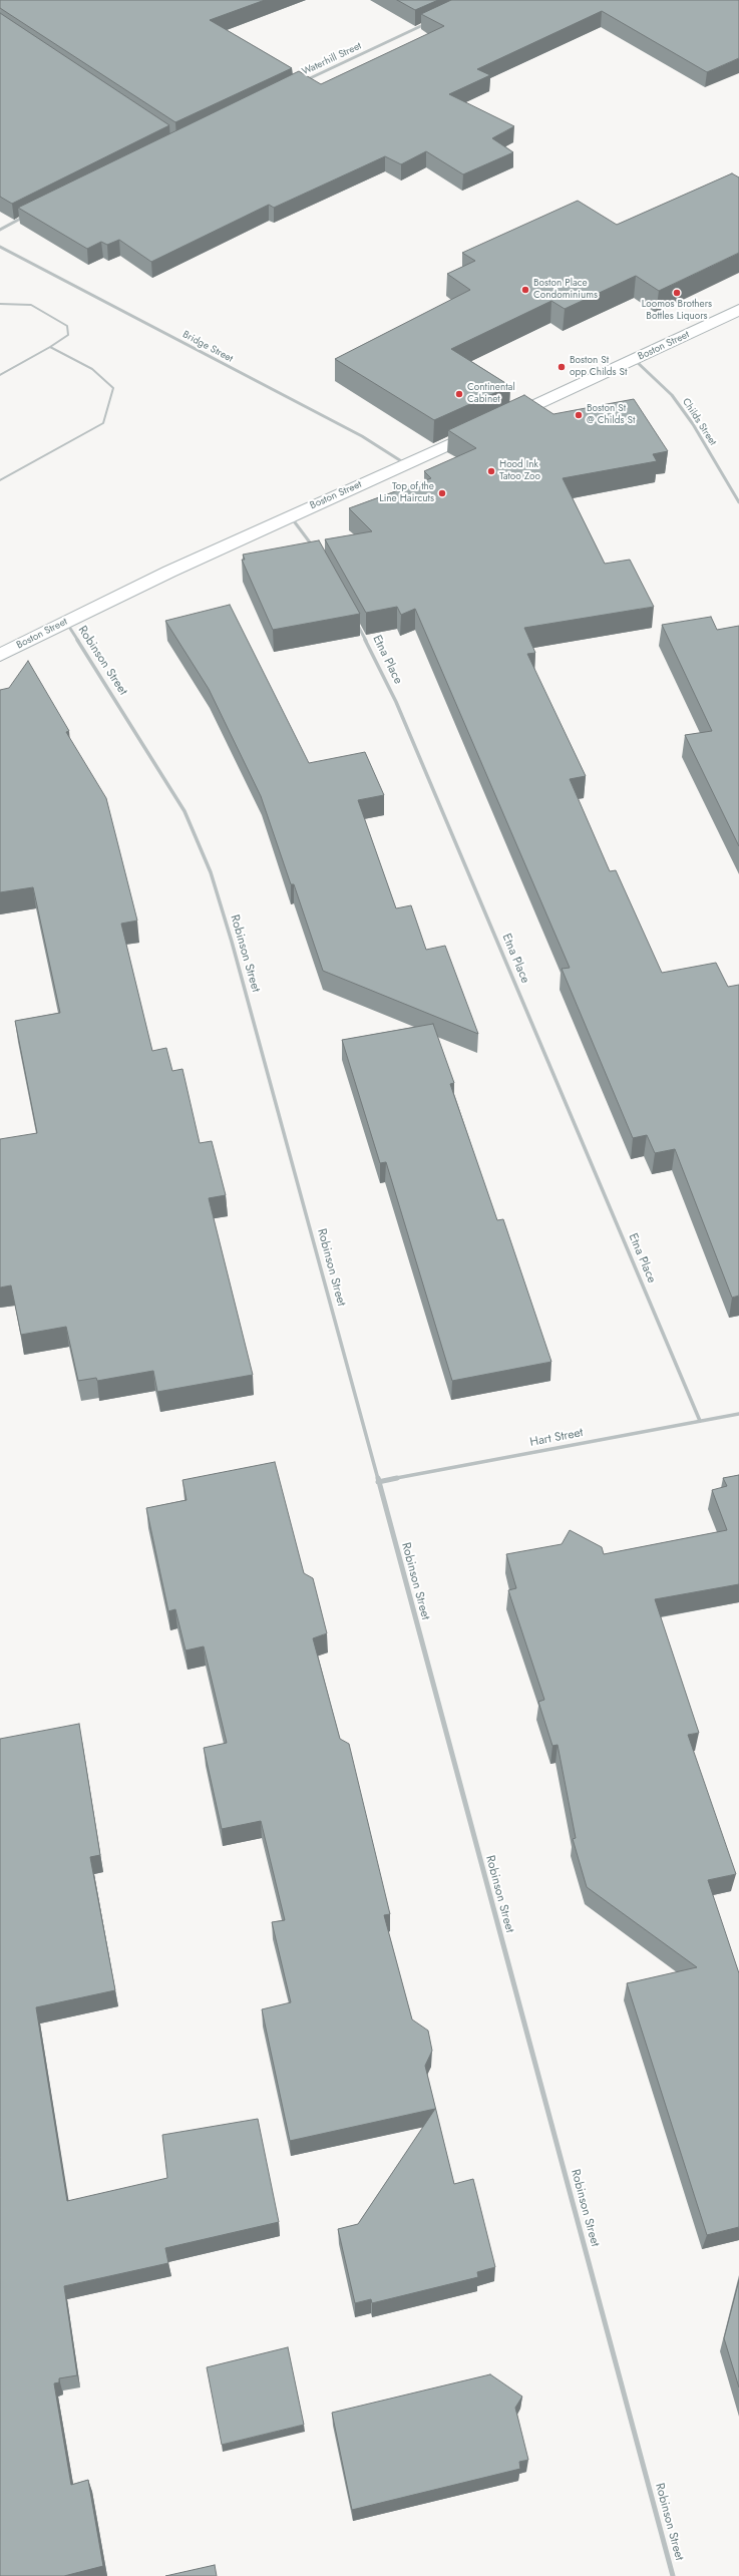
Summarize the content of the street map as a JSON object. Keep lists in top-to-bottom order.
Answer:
{
  "streets": {
    "main road": ["Boston Street"],
    "street": [
      "Waterhill Street",
      "Bridge Street",
      "Childs Street",
      "Etna Place",
      "Robinson Street",
      "Hart Street"
    ]
  },
  "crossings": [
    ["Boston Street", "Bridge Street"],
    ["Boston Street", "Childs Street"],
    ["Boston Street", "Robinson Street"],
    ["Etna Place", "Hart Street"],
    ["Robinson Street", "Hart Street"]
  ],
  "places": [
    "Boston Place Condominiums",
    "Loomos Brothers Bottles Liquors",
    "Boston St opp Childs St",
    "Continental Cabinet",
    "Boston St @ Childs St",
    "Hood Ink Tatoo Zoo",
    "Top of the Line Haircuts"
  ]
}
